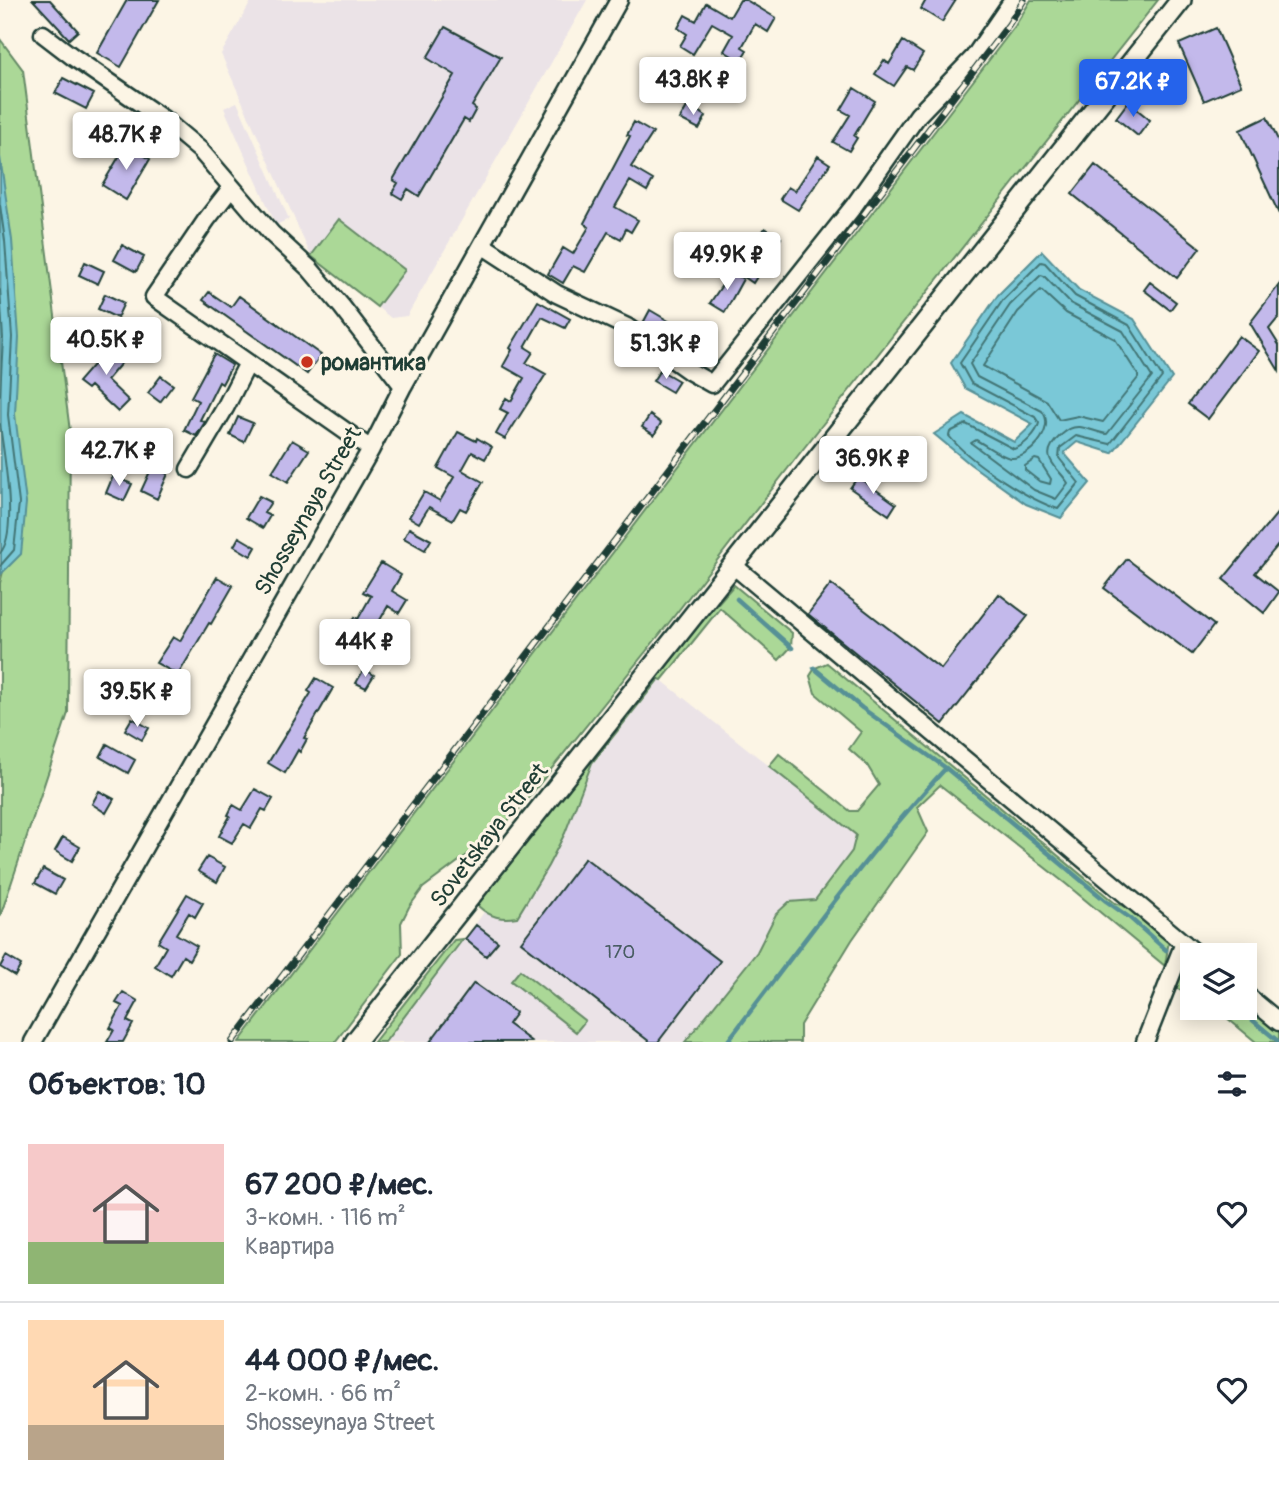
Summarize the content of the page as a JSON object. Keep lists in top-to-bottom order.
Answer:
{
  "streets": {
    "main road": ["Sovetskaya Street"],
    "street": ["Shosseynaya Street"]
  },
  "places": ["романтика"],
  "house_numbers": ["170"],
  "page": {
    "price": [
      "43.8K ₽",
      "67.2K ₽",
      "48.7K ₽",
      "49.9K ₽",
      "40.5K ₽",
      "51.3K ₽",
      "42.7K ₽",
      "36.9K ₽",
      "44K ₽",
      "39.5K ₽"
    ],
    "heading": "Объектов: 10",
    "list": [
      {
        "name": "67 200 ₽/мес.",
        "note": "3-комн. · 116 m² · Квартира"
      },
      {
        "name": "44 000 ₽/мес.",
        "note": "2-комн. · 66 m² · Shosseynaya Street"
      }
    ]
  }
}
